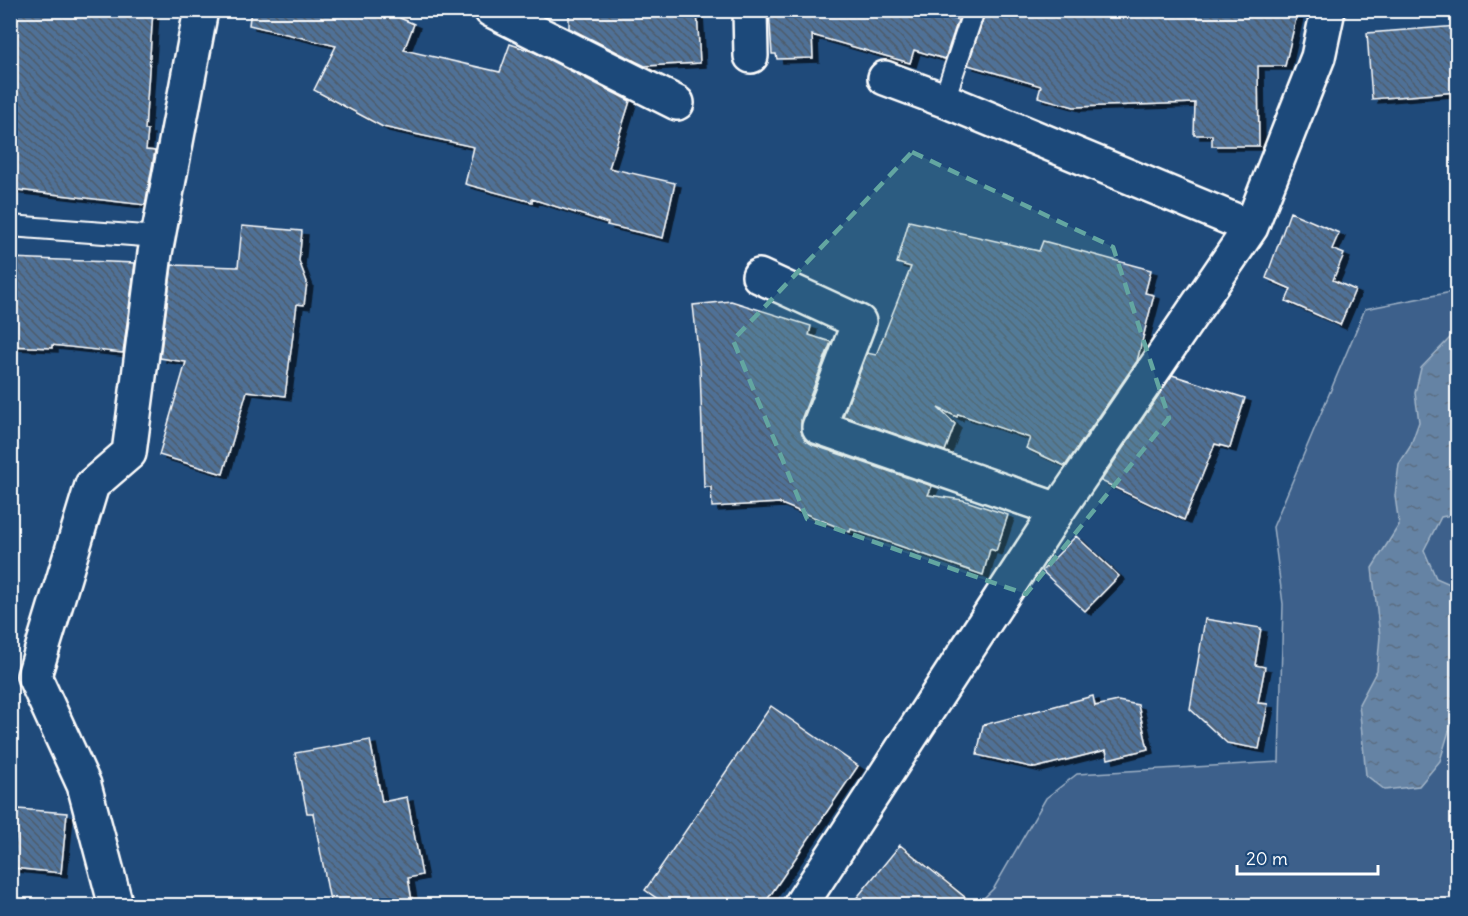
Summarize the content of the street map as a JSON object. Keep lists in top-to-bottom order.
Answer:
{
  "scale_bar": "20 m"
}
